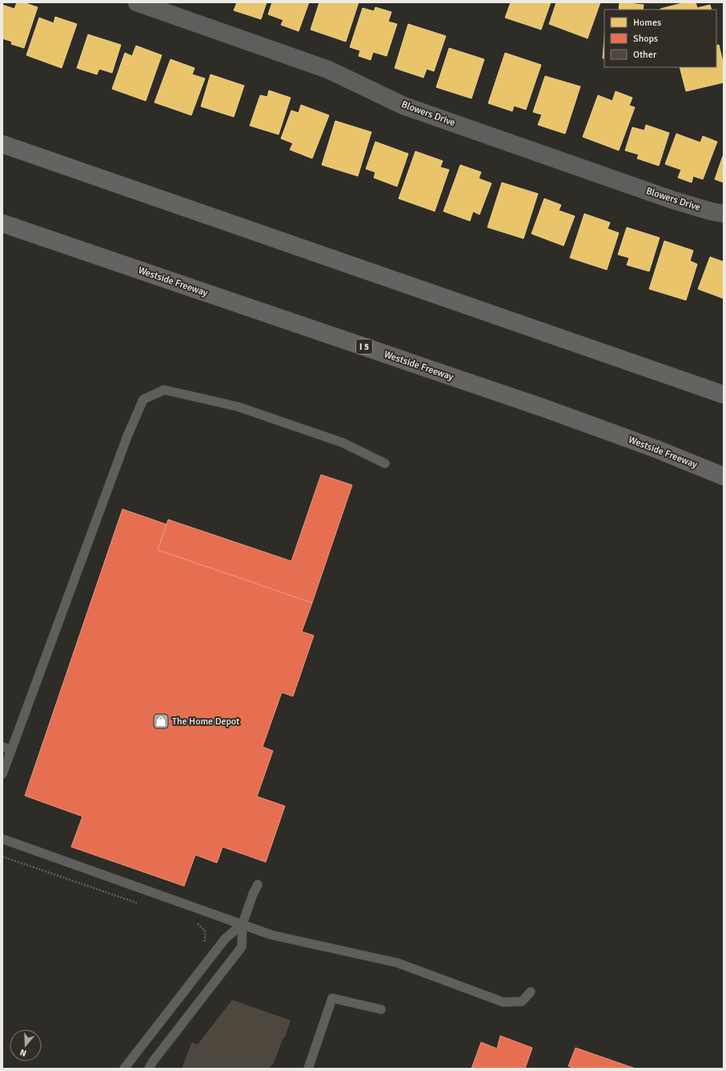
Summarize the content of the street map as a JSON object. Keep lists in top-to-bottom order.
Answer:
{
  "streets": {
    "highway": ["Westside Freeway", "I 5"],
    "street": ["Blowers Drive"]
  },
  "places": {
    "shop": ["The Home Depot"]
  },
  "legend": ["Homes", "Shops", "Other"],
  "north": "bottom"
}
